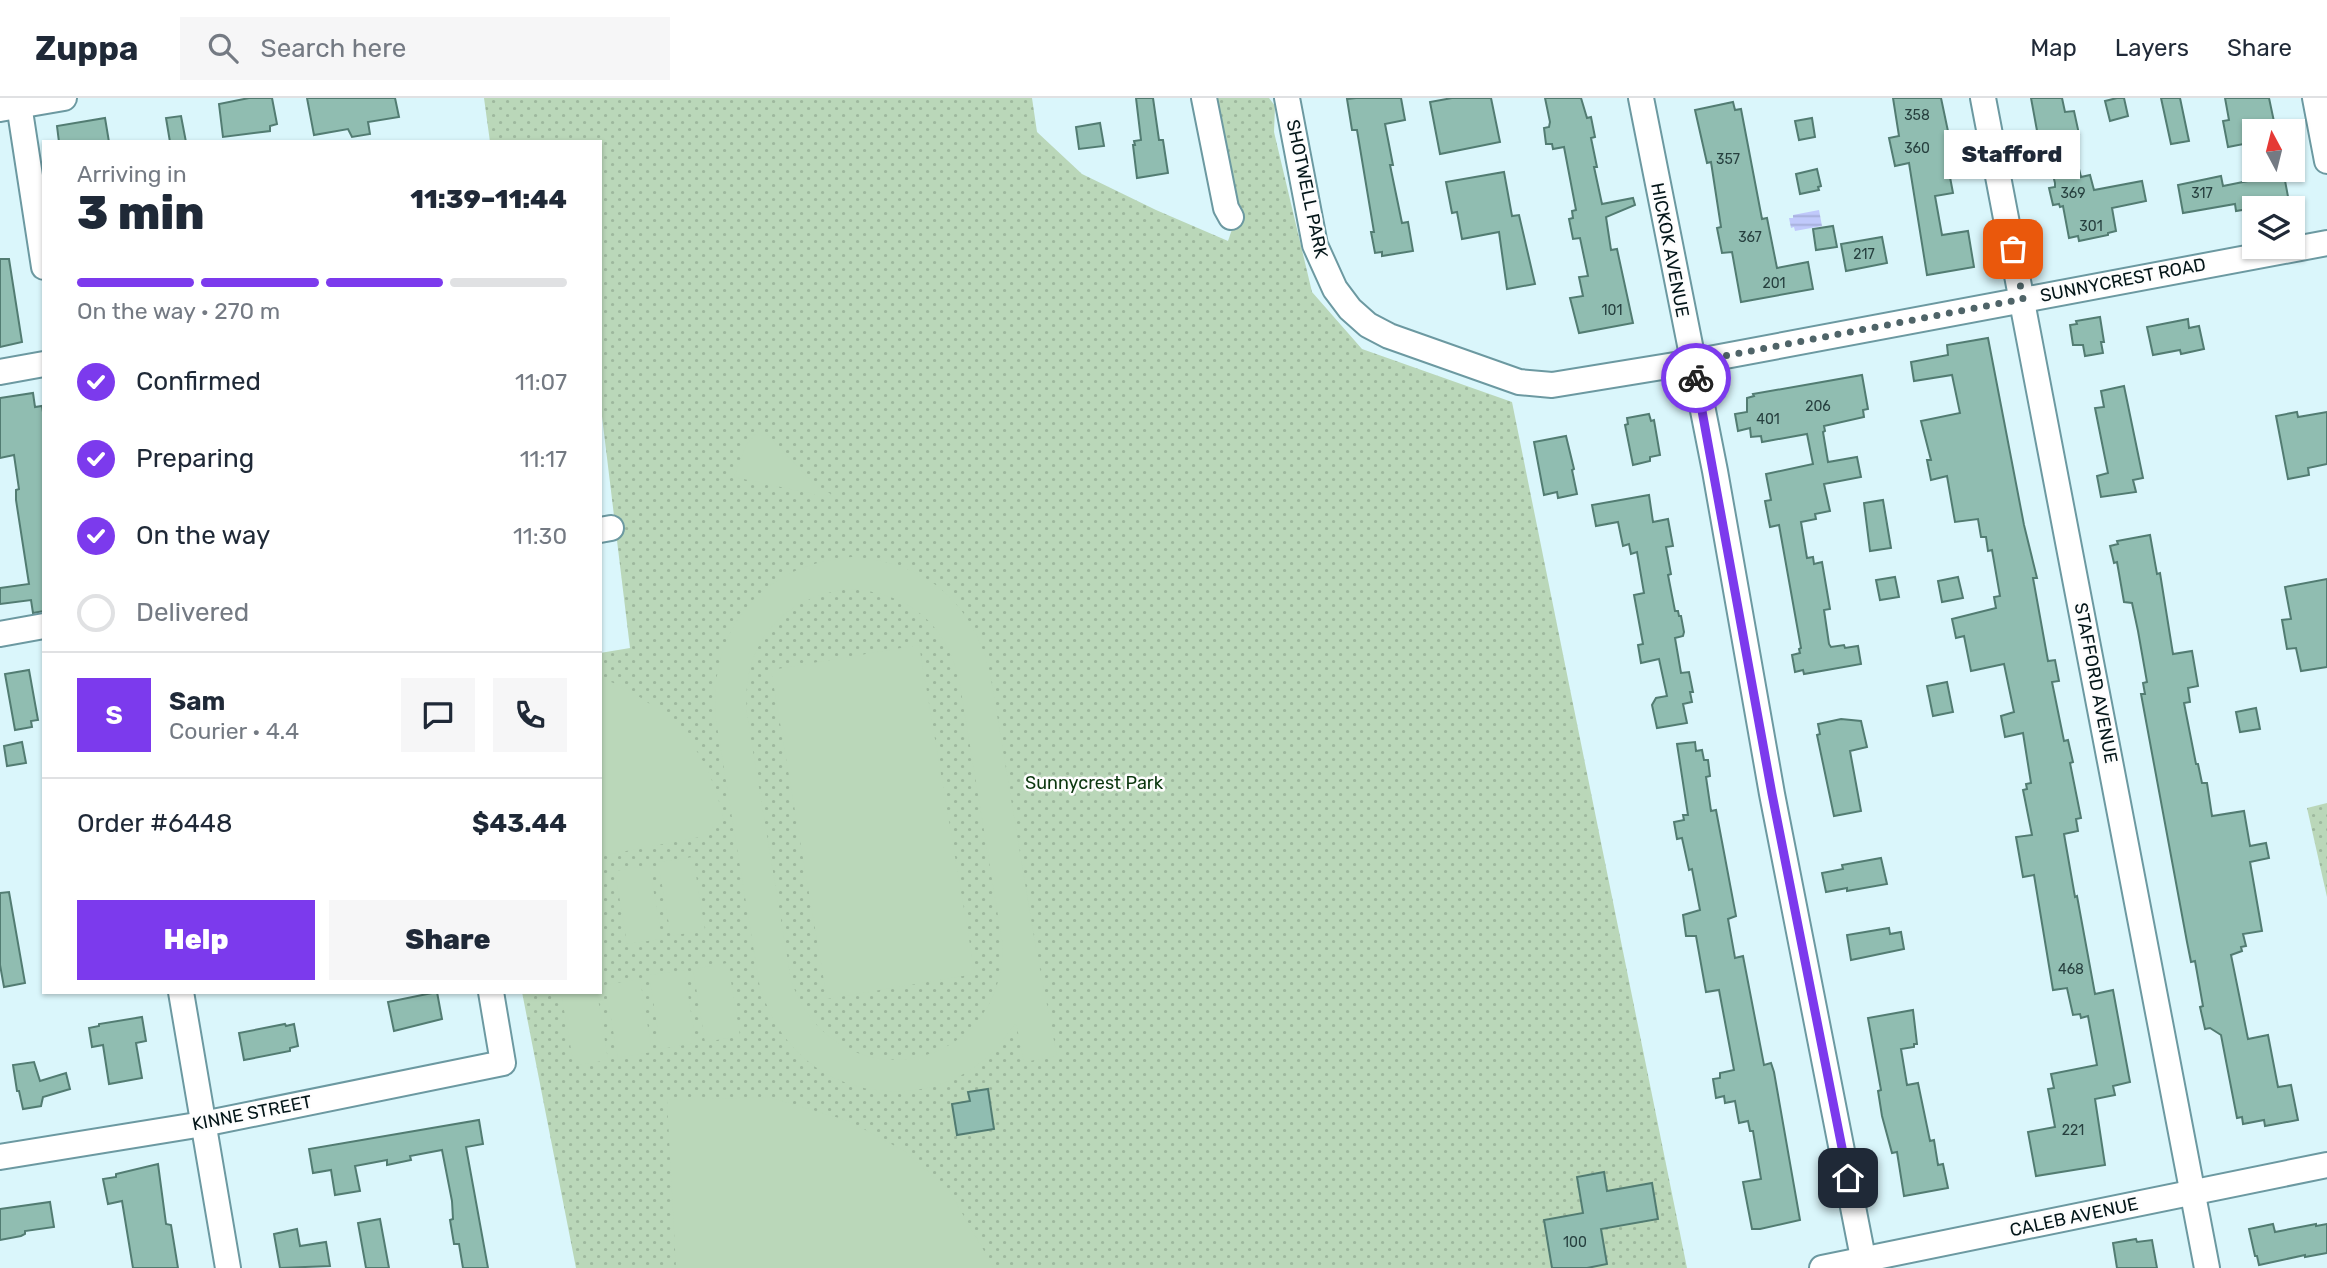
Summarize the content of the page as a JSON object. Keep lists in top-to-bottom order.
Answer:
{
  "streets": {
    "street": [
      "SHOTWELL PARK",
      "HICKOK AVENUE",
      "SUNNYCREST ROAD",
      "STAFFORD AVENUE",
      "KINNE STREET",
      "CALEB AVENUE"
    ]
  },
  "crossings": [
    ["SHOTWELL PARK", "SUNNYCREST ROAD"],
    ["HICKOK AVENUE", "SUNNYCREST ROAD"],
    ["HICKOK AVENUE", "CALEB AVENUE"],
    ["SUNNYCREST ROAD", "STAFFORD AVENUE"],
    ["STAFFORD AVENUE", "CALEB AVENUE"]
  ],
  "parks": ["Sunnycrest Park"],
  "places": ["Stafford"],
  "house_numbers": [
    "358",
    "360",
    "357",
    "369",
    "317",
    "301",
    "367",
    "217",
    "201",
    "101",
    "206",
    "401",
    "468",
    "221",
    "100"
  ],
  "north": "top",
  "page": {
    "header": "Zuppa",
    "search": "Search here",
    "nav": ["Map", "Layers", "Share"],
    "bubble": "Stafford",
    "heading": ["3 min", "Arriving in", "11:39–11:44"],
    "panel": [
      "Sam",
      "Courier · 4.4",
      "Order #6448",
      "$43.44"
    ],
    "bar": "On the way · 270 m",
    "list": [
      ["Confirmed", "11:07"],
      ["Preparing", "11:17"],
      ["On the way", "11:30"],
      "Delivered"
    ],
    "round": "S",
    "buttons": ["Help", "Share"]
  }
}
